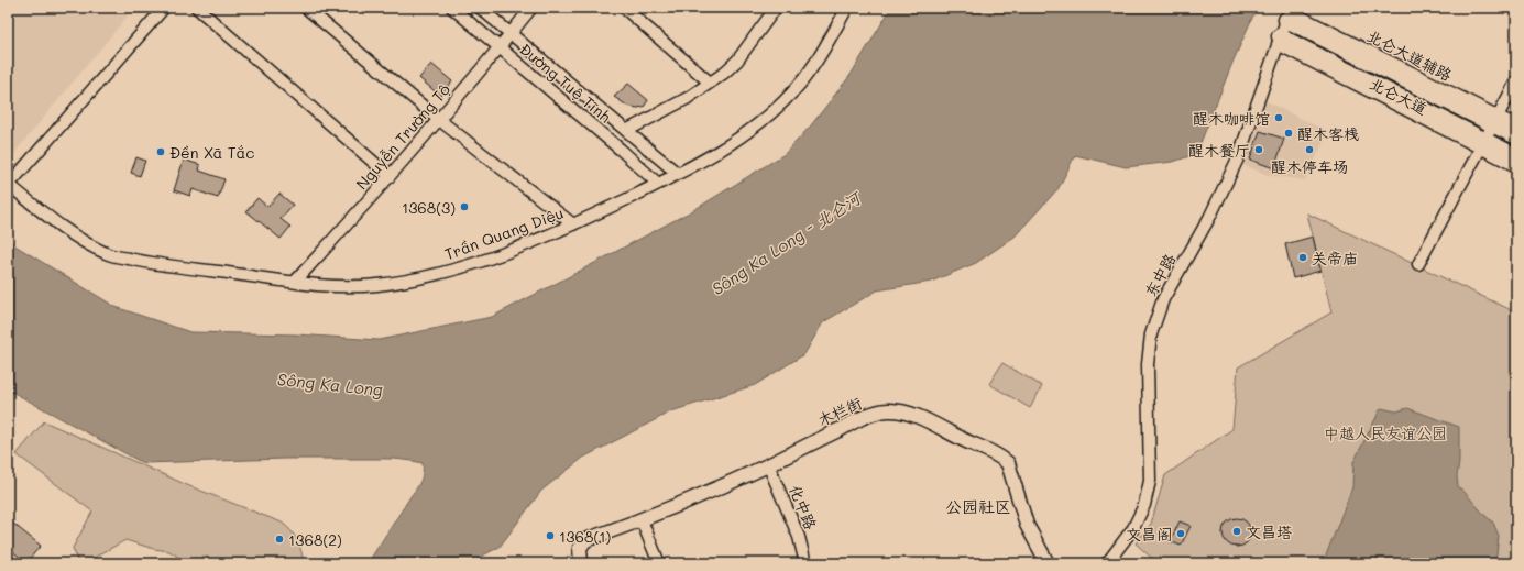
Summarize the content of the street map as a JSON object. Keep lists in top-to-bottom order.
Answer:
{
  "streets": {
    "main road": ["北仑大道"],
    "street": [
      "Đường Tuệ Tĩnh",
      "Nguyễn Trường Tộ",
      "Trần Quang Diệu",
      "东中路",
      "木栏街",
      "化中路"
    ]
  },
  "crossings": [
    ["Đường Tuệ Tĩnh", "Nguyễn Trường Tộ"],
    ["Đường Tuệ Tĩnh", "Trần Quang Diệu"],
    ["北仑大道", "东中路"],
    ["Nguyễn Trường Tộ", "Trần Quang Diệu"],
    ["木栏街", "化中路"]
  ],
  "districts": ["公园社区"],
  "water": ["Sông Ka Long - 北仑河", "Sông Ka Long"],
  "parks": ["中越人民友谊公园"],
  "places": [
    "醒木咖啡馆",
    "醒木客栈",
    "醒木餐厅",
    "醒木停车场",
    "Đền Xã Tắc",
    "1368(3)",
    "关帝庙",
    "文昌塔",
    "文昌阁",
    "1368(1)",
    "1368(2)"
  ]
}
